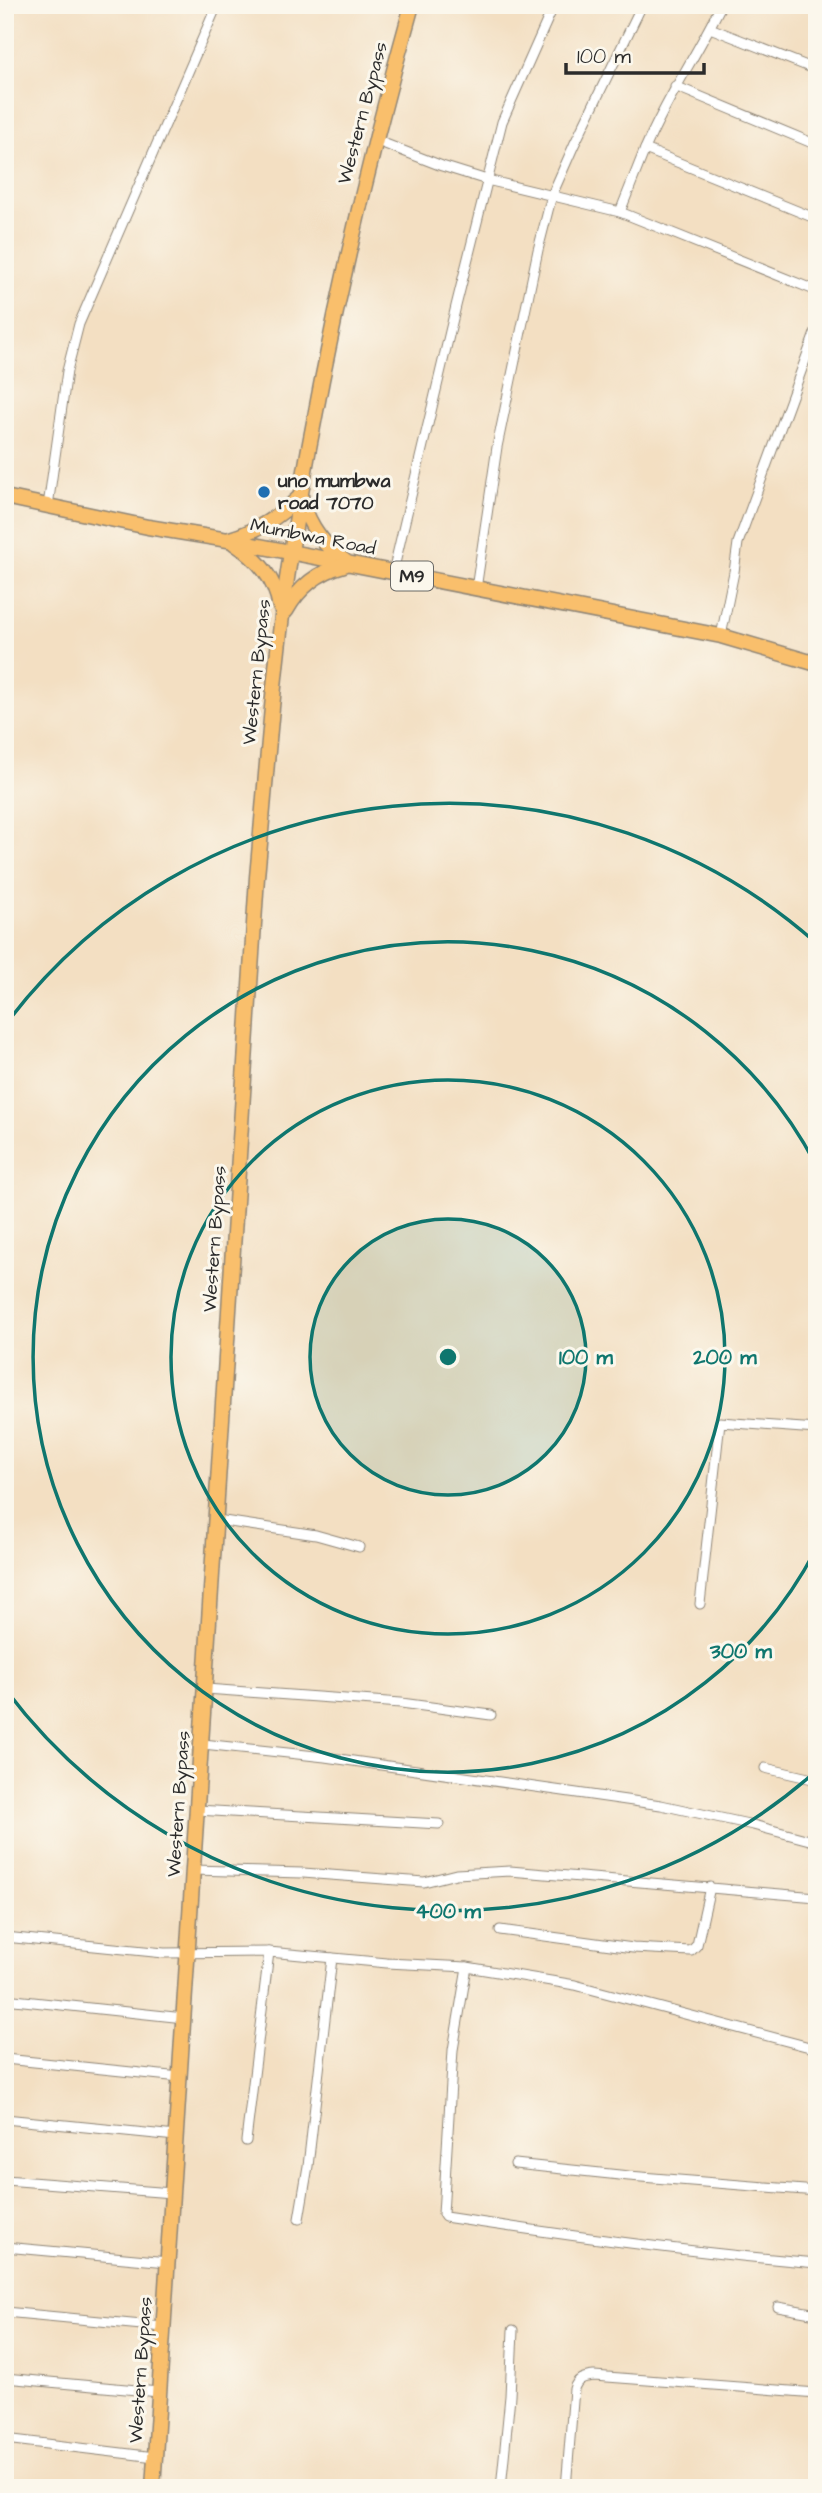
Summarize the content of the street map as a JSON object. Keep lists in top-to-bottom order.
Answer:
{
  "streets": {
    "main road": ["Western Bypass", "Mumbwa Road", "M9"]
  },
  "crossings": [
    ["Western Bypass", "Mumbwa Road"]
  ],
  "places": ["uno mumbwa road 7070"],
  "scale_bar": "100 m",
  "rings": [
    "100 m",
    "200 m",
    "300 m",
    "400 m"
  ]
}
